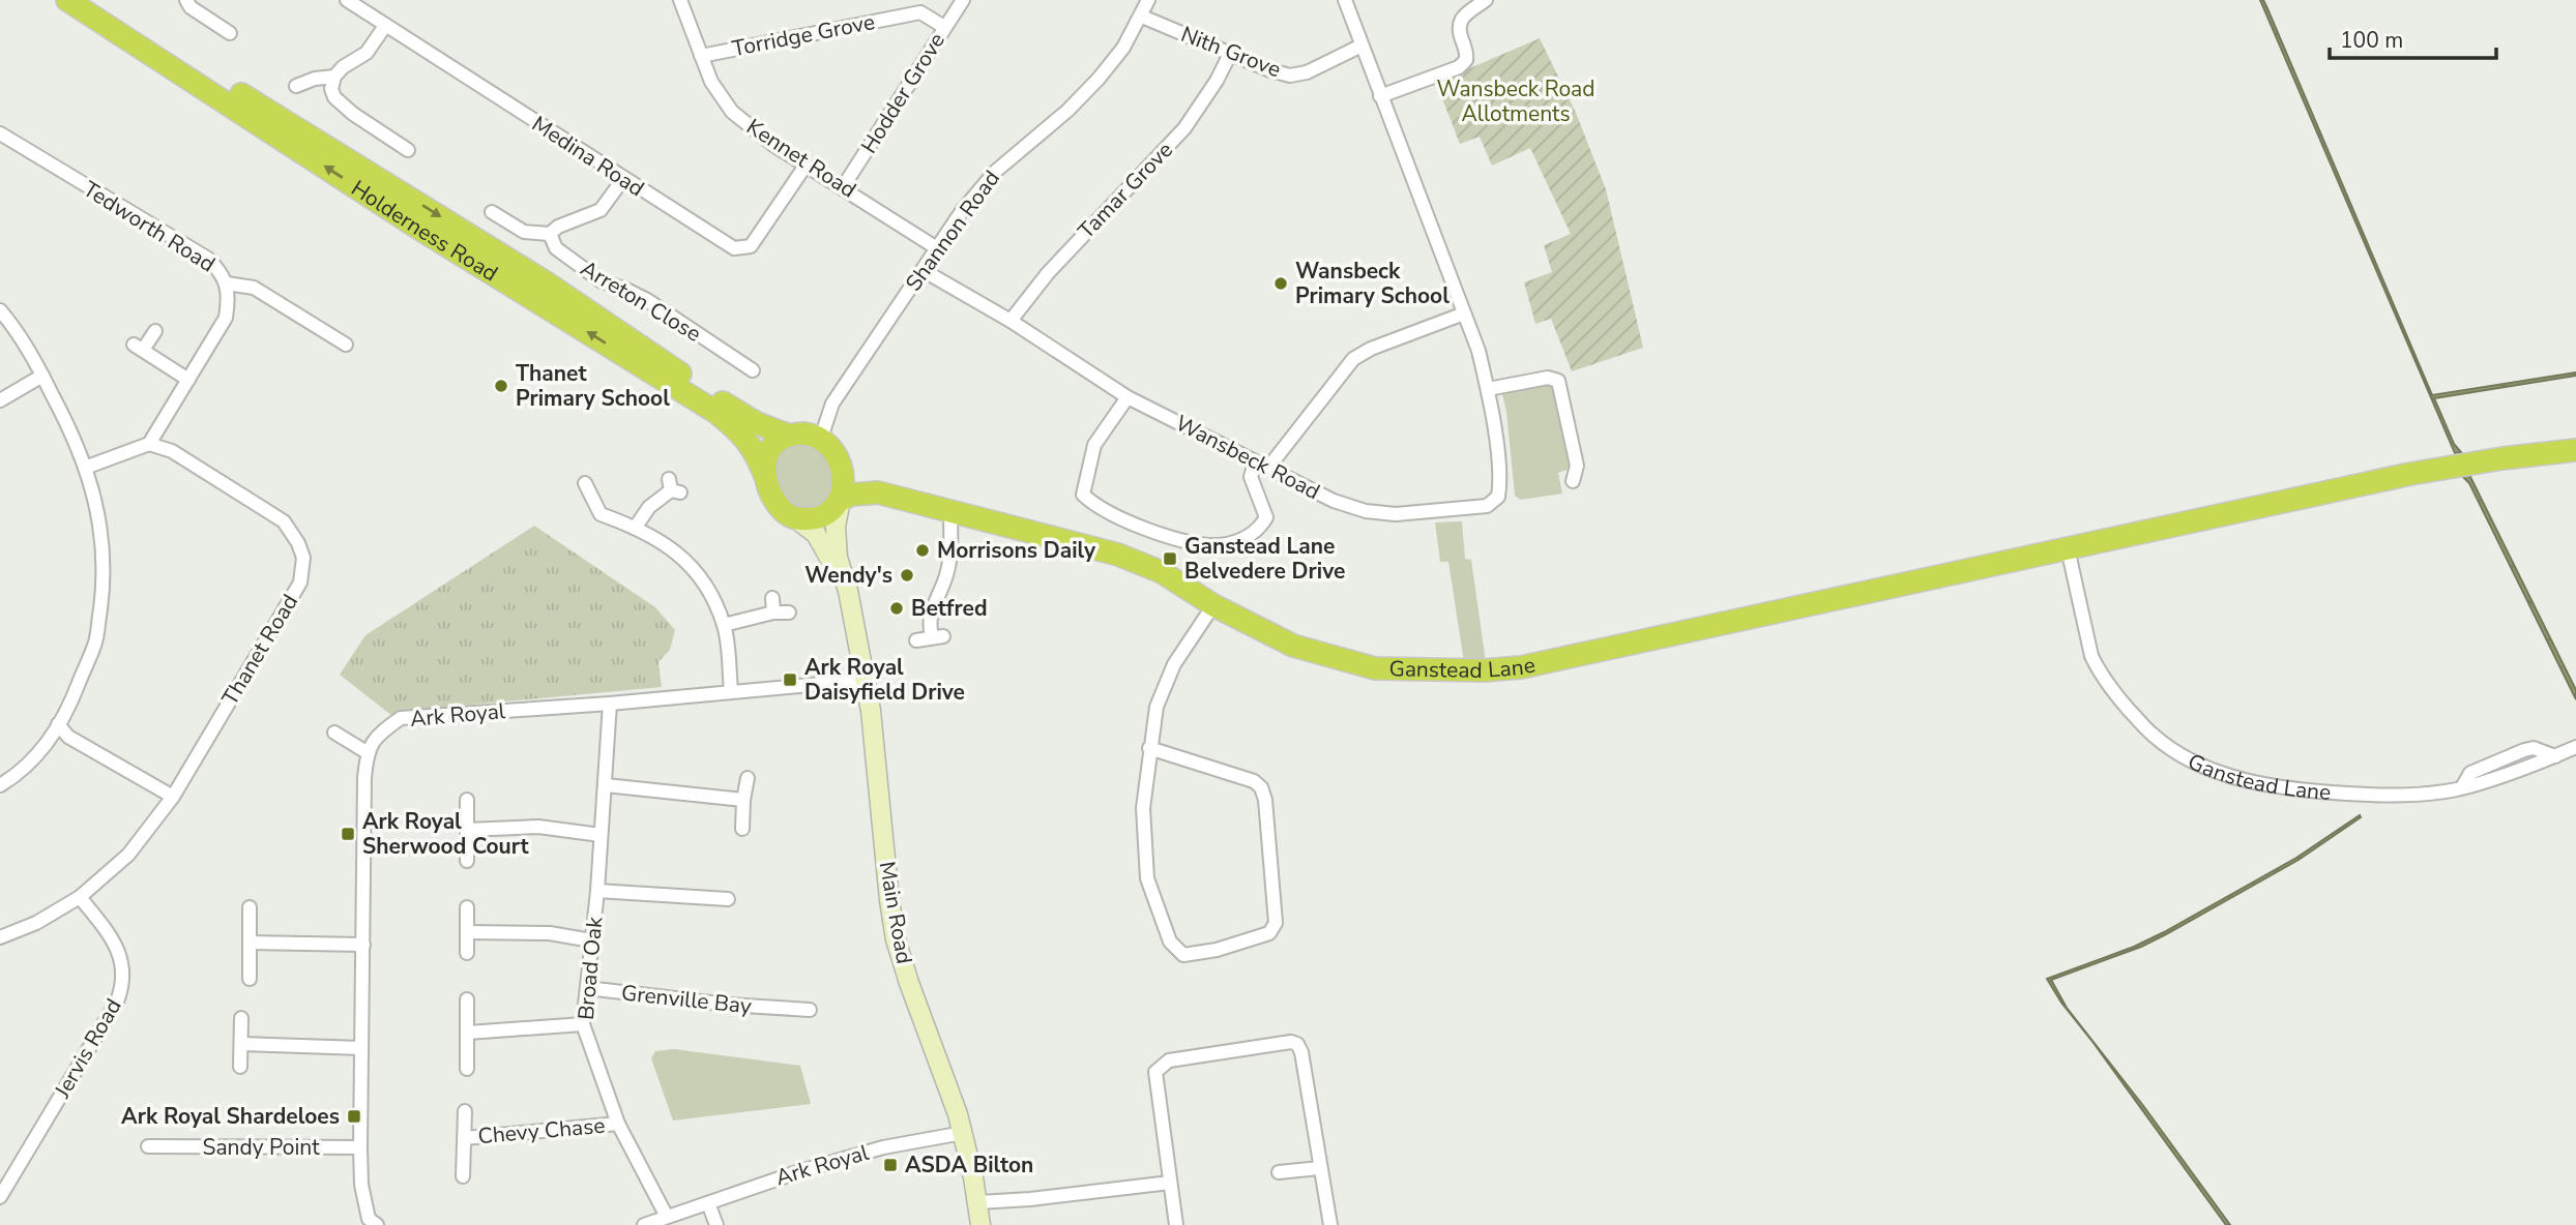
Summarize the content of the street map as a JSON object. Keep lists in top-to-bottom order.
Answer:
{
  "streets": {
    "highway": ["Holderness Road", "Ganstead Lane"],
    "main road": ["Main Road"],
    "street": [
      "Torridge Grove",
      "Nith Grove",
      "Hodder Grove",
      "Medina Road",
      "Kennet Road",
      "Tamar Grove",
      "Tedworth Road",
      "Shannon Road",
      "Arreton Close",
      "Wansbeck Road",
      "Thanet Road",
      "Ark Royal",
      "Broad Oak",
      "Grenville Bay",
      "Jervis Road",
      "Chevy Chase",
      "Sandy Point"
    ]
  },
  "crossings": [
    ["Torridge Grove", "Hodder Grove"],
    ["Torridge Grove", "Kennet Road"],
    ["Nith Grove", "Tamar Grove"],
    ["Nith Grove", "Shannon Road"],
    ["Nith Grove", "Wansbeck Road"],
    ["Hodder Grove", "Kennet Road"],
    ["Medina Road", "Kennet Road"],
    ["Kennet Road", "Shannon Road"],
    ["Tamar Grove", "Wansbeck Road"],
    ["Tedworth Road", "Thanet Road"],
    ["Holderness Road", "Shannon Road"],
    ["Holderness Road", "Ganstead Lane"],
    ["Holderness Road", "Main Road"],
    ["Shannon Road", "Wansbeck Road"],
    ["Shannon Road", "Ganstead Lane"],
    ["Shannon Road", "Main Road"],
    ["Thanet Road", "Jervis Road"],
    ["Ganstead Lane", "Main Road"],
    ["Ark Royal", "Main Road"],
    ["Ark Royal", "Broad Oak"],
    ["Broad Oak", "Grenville Bay"],
    ["Broad Oak", "Chevy Chase"]
  ],
  "parks": ["Wansbeck Road Allotments"],
  "places": {
    "other": [
      "Wansbeck Primary School",
      "Thanet Primary School",
      "Morrisons Daily",
      "Wendy's",
      "Betfred"
    ],
    "transit": [
      "Ganstead Lane Belvedere Drive",
      "Ark Royal Daisyfield Drive",
      "Ark Royal Sherwood Court",
      "Ark Royal Shardeloes",
      "ASDA Bilton"
    ]
  },
  "scale_bar": "100 m"
}
